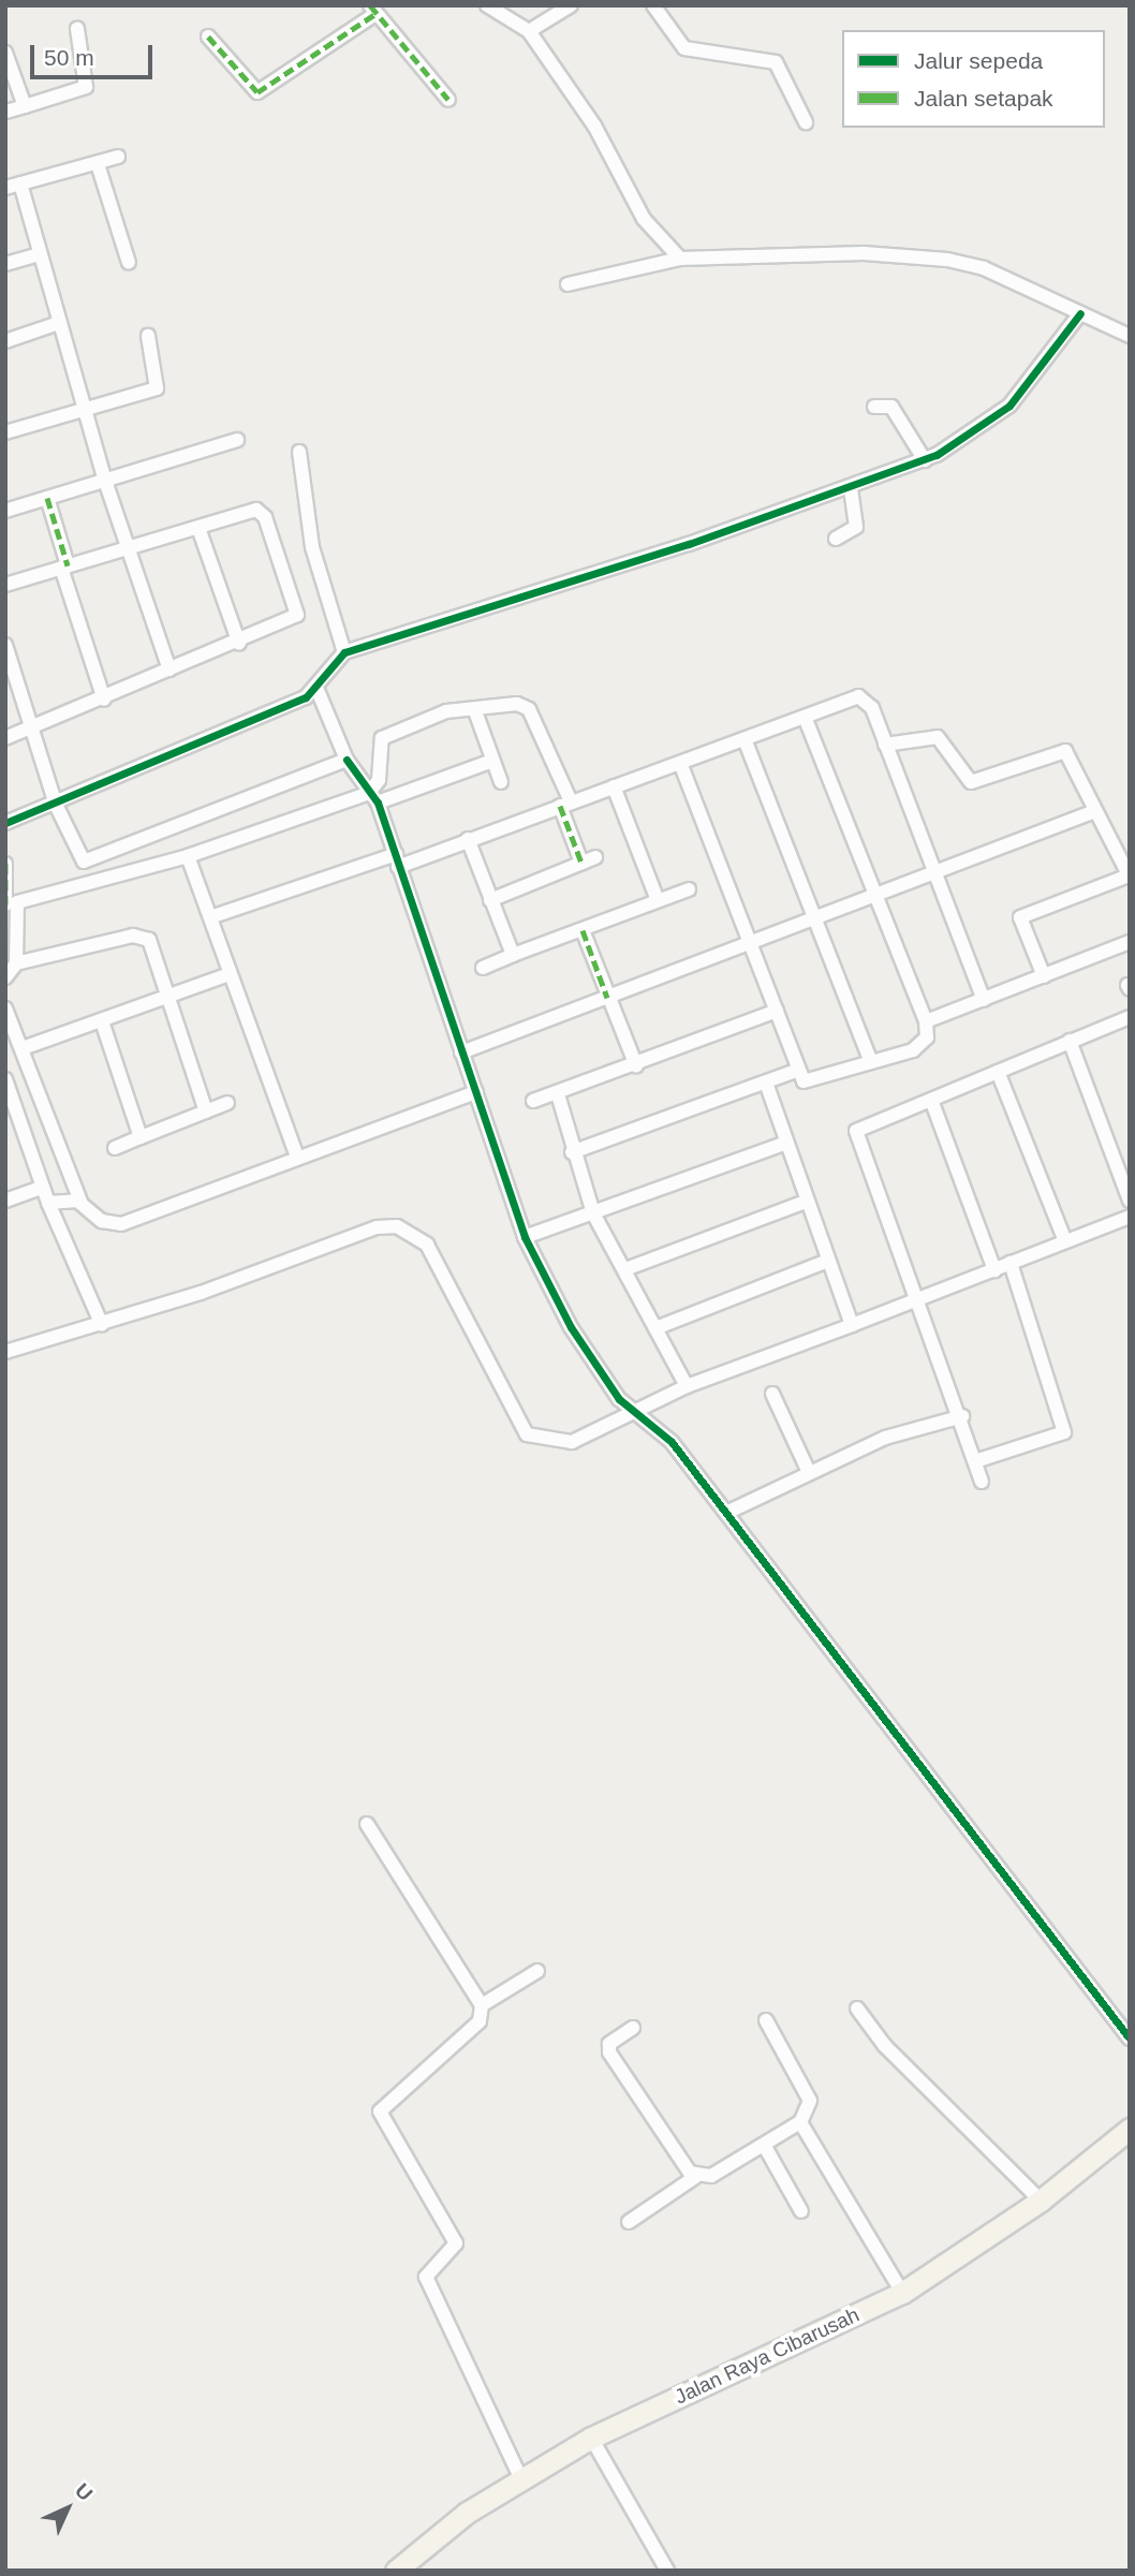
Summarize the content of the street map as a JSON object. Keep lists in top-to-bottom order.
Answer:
{
  "streets": {
    "main road": ["Jalan Raya Cibarusah"]
  },
  "legend": ["Jalur sepeda", "Jalan setapak"],
  "scale_bar": "50 m",
  "north": "top right"
}
